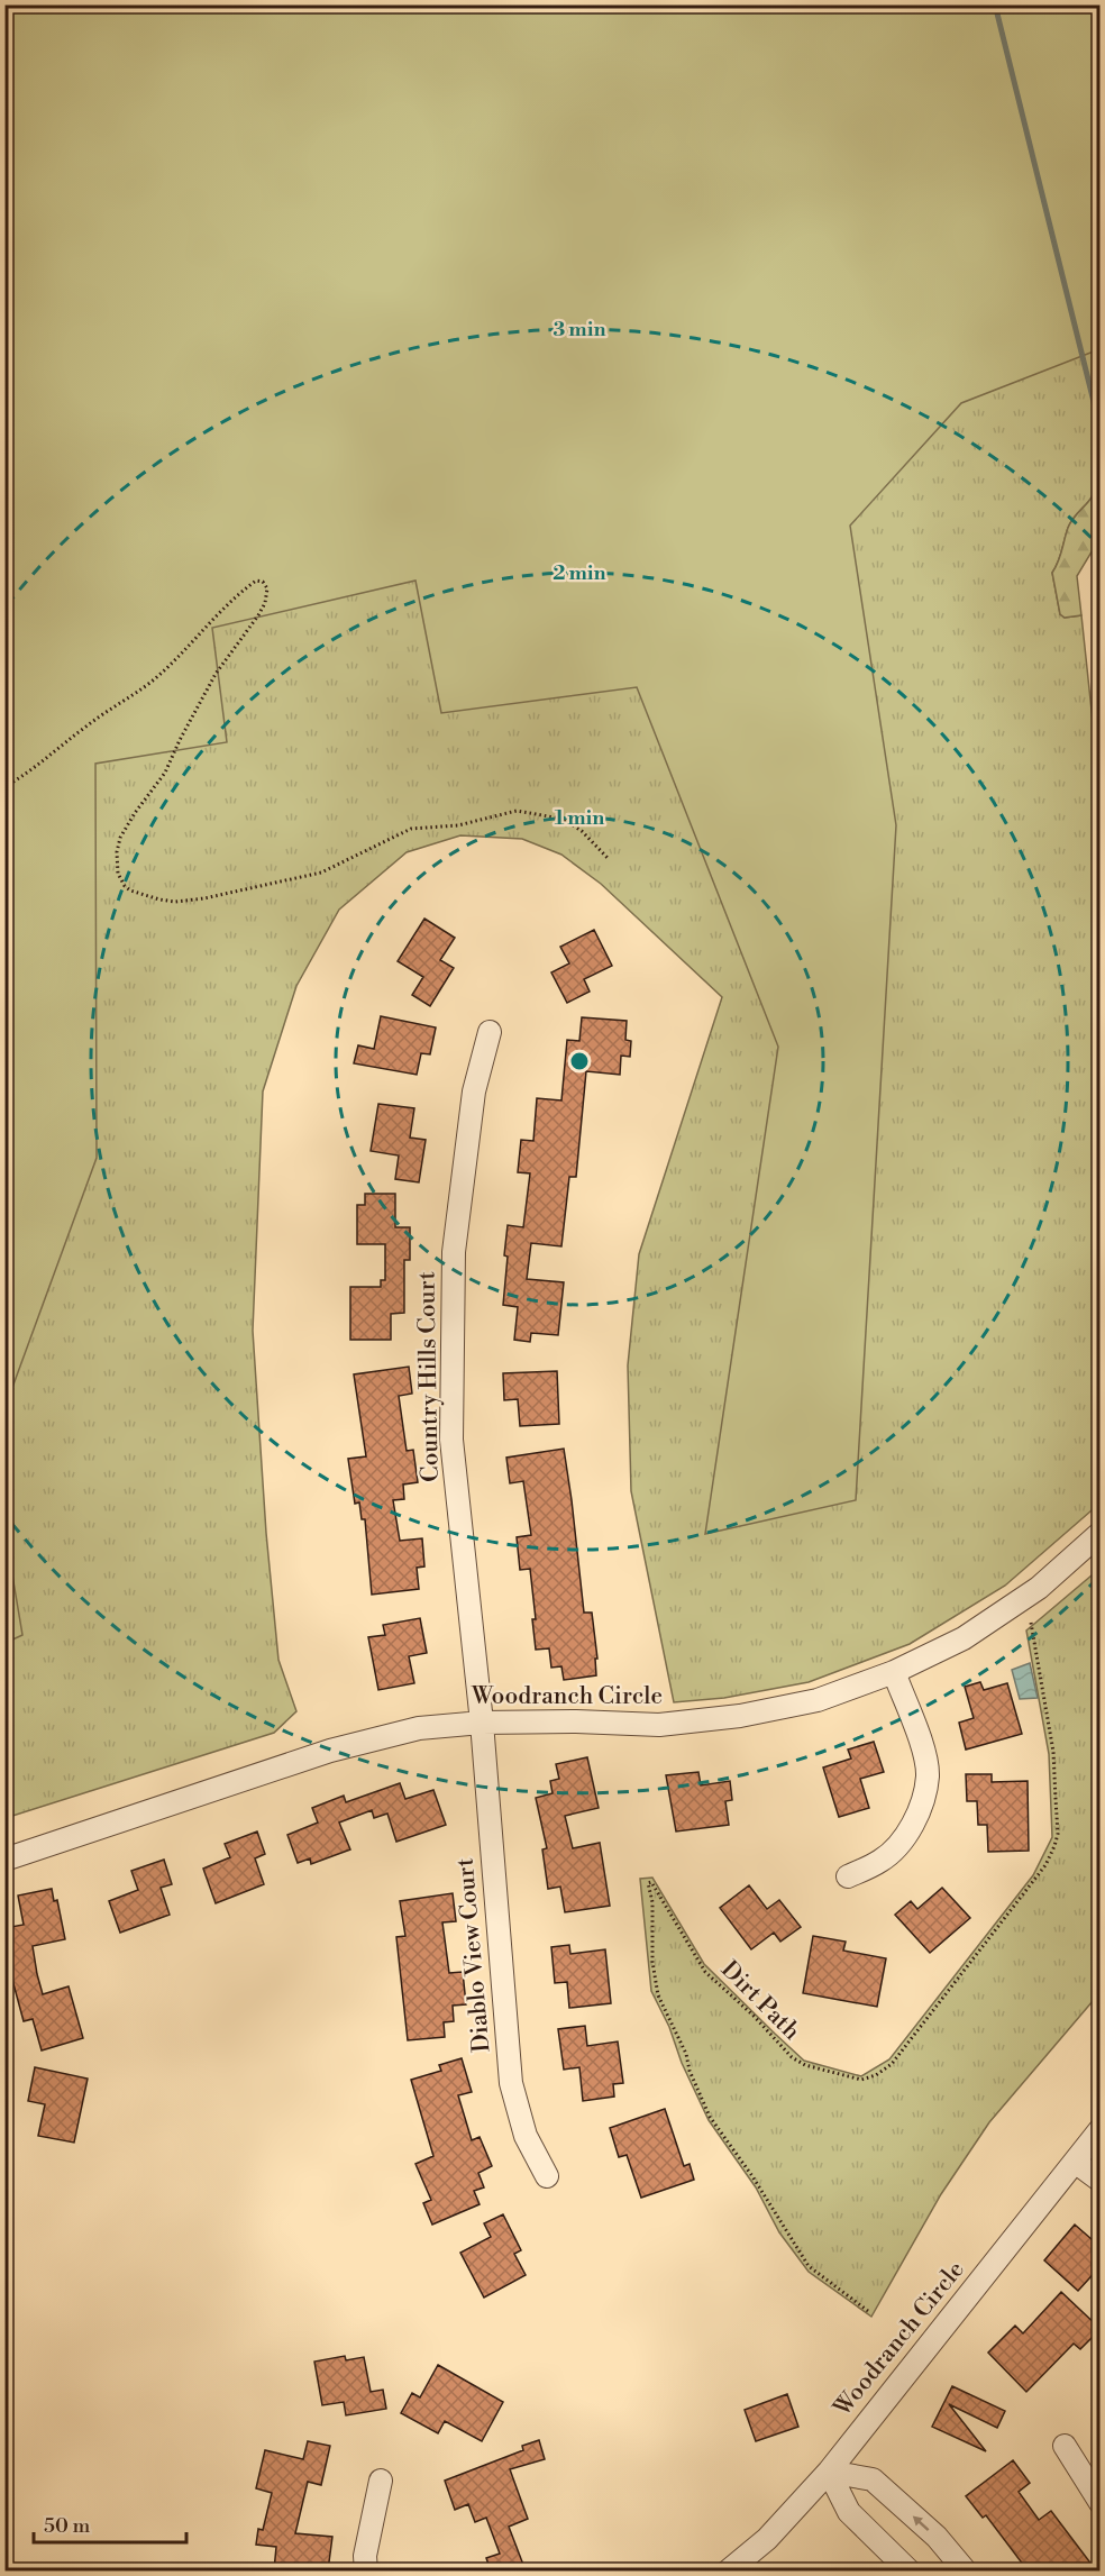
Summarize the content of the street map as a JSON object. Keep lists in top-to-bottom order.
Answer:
{
  "streets": {
    "street": ["Country Hills Court", "Woodranch Circle", "Diablo View Court"],
    "path": ["Dirt Path"]
  },
  "crossings": [
    ["Country Hills Court", "Woodranch Circle"],
    ["Country Hills Court", "Diablo View Court"],
    ["Woodranch Circle", "Diablo View Court"]
  ],
  "scale_bar": "50 m",
  "rings": ["3 min", "2 min", "1 min"]
}
